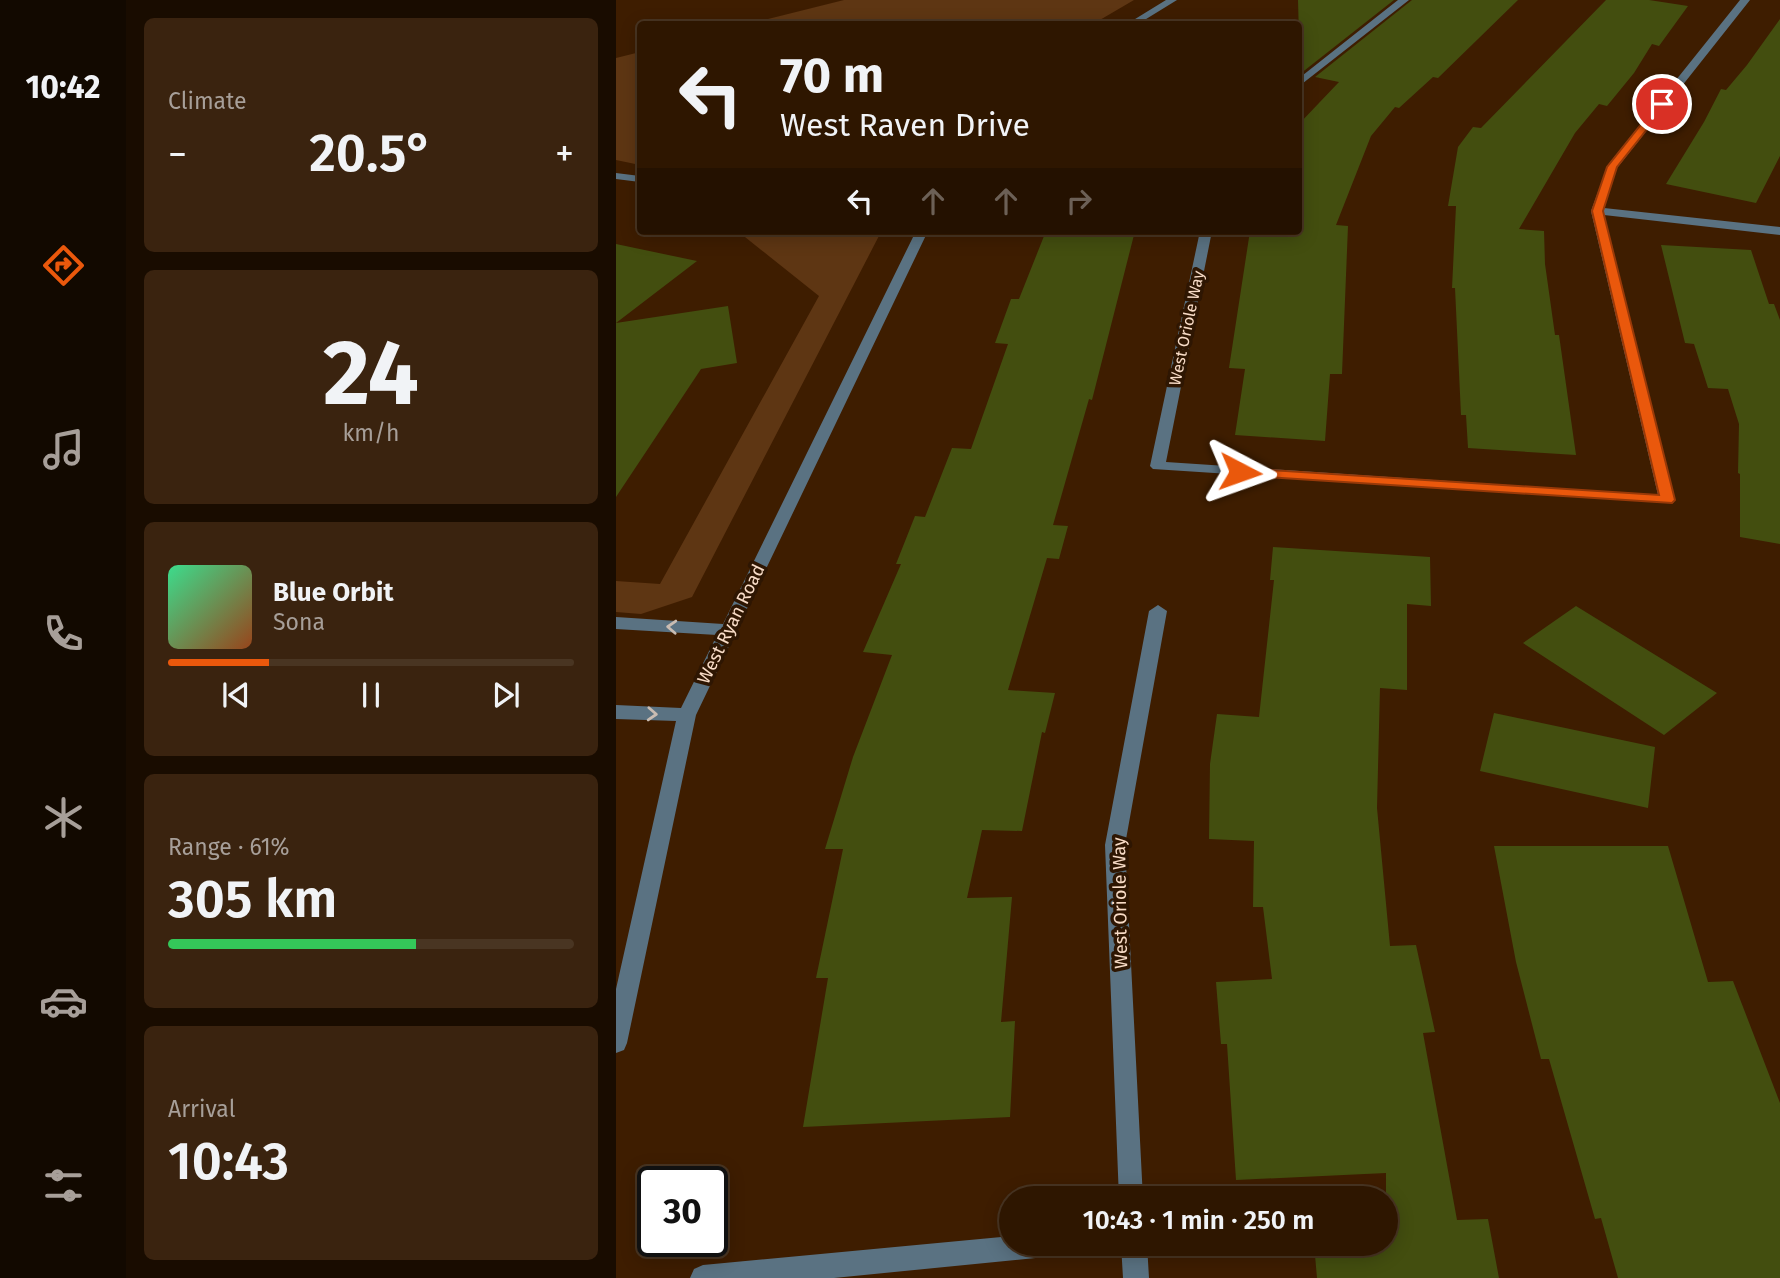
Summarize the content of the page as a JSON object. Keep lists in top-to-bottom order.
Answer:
{
  "streets": {
    "street": ["West Oriole Way", "West Ryan Road"]
  },
  "page": {
    "tabs": "10:42",
    "tile": [
      "Climate",
      ["24", "km/h"],
      ["Range · 61%", "305 km"],
      ["Arrival", "10:43"]
    ],
    "turn": ["70 m", "West Raven Drive"],
    "heat": ["−", "20.5°", "+"],
    "song": ["Blue Orbit", "Sona"],
    "limit": "30",
    "trip": "10:43 · 1 min · 250 m"
  }
}
